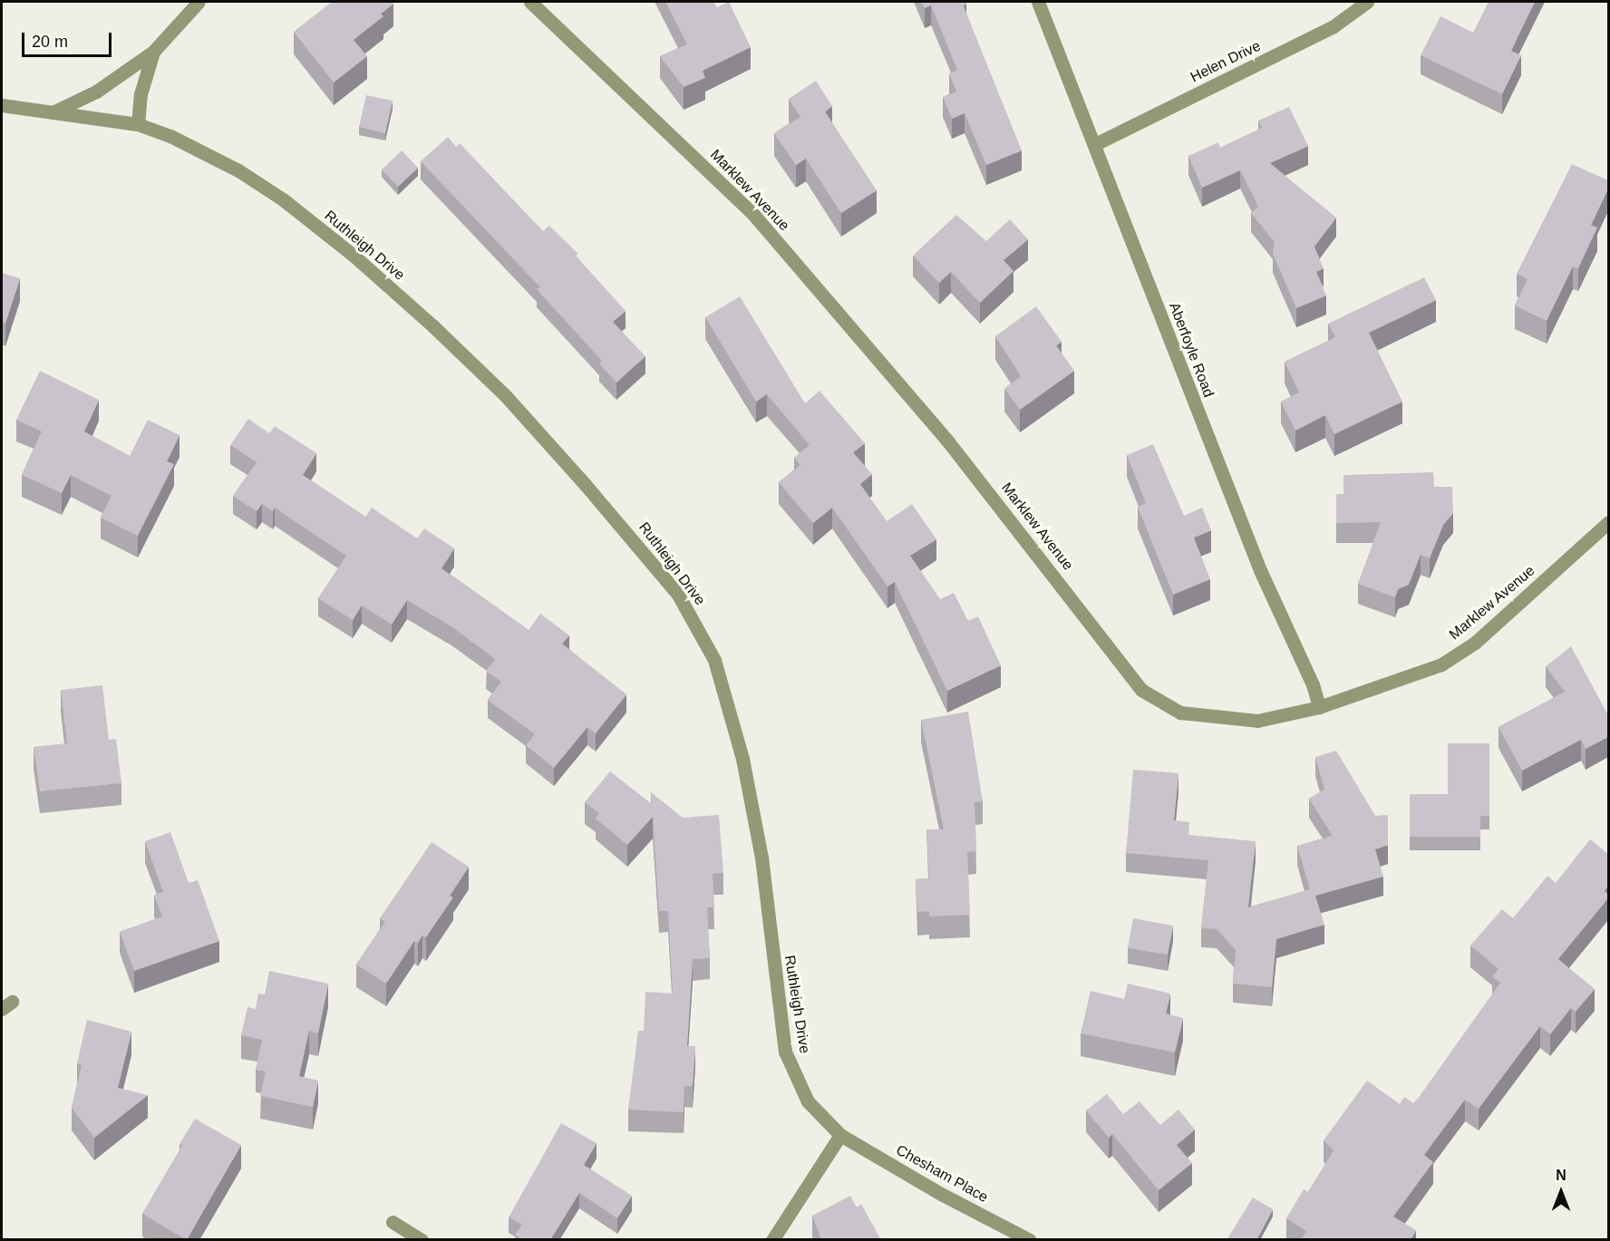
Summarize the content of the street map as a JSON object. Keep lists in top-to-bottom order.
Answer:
{
  "streets": {
    "street": [
      "Helen Drive",
      "Marklew Avenue",
      "Ruthleigh Drive",
      "Aberfoyle Road",
      "Chesham Place"
    ]
  },
  "crossings": [
    ["Helen Drive", "Aberfoyle Road"],
    ["Marklew Avenue", "Aberfoyle Road"],
    ["Ruthleigh Drive", "Chesham Place"]
  ],
  "scale_bar": "20 m",
  "north": "top"
}
